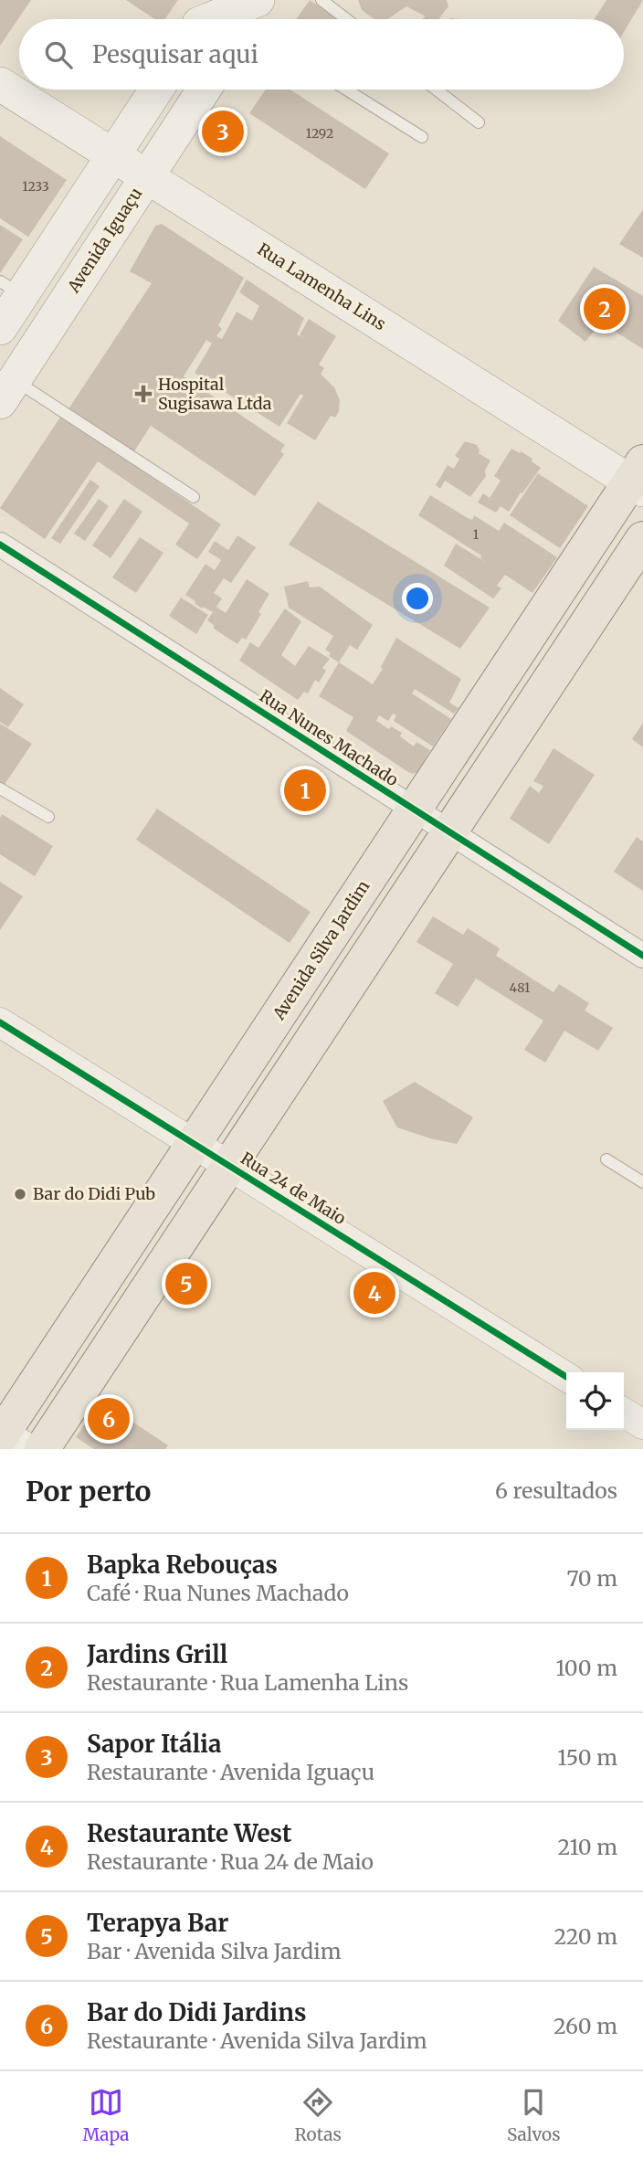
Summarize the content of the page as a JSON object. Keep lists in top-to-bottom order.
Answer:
{
  "streets": {
    "main road": ["Avenida Iguaçu", "Rua Lamenha Lins", "Avenida Silva Jardim"],
    "street": ["Rua Nunes Machado", "Rua 24 de Maio"]
  },
  "crossings": [
    ["Avenida Iguaçu", "Rua Lamenha Lins"],
    ["Rua Lamenha Lins", "Avenida Silva Jardim"],
    ["Rua Nunes Machado", "Avenida Silva Jardim"],
    ["Avenida Silva Jardim", "Rua 24 de Maio"]
  ],
  "places": {
    "health": ["Hospital Sugisawa Ltda"],
    "other": ["Bar do Didi Pub"]
  },
  "house_numbers": [
    "1292",
    "1233",
    "1",
    "481"
  ],
  "page": {
    "search": "Pesquisar aqui",
    "pins": [
      "3",
      "2",
      "1",
      "5",
      "4",
      "6"
    ],
    "heading": ["Por perto", "6 resultados"],
    "list": [
      {
        "mark": "1",
        "name": "Bapka Rebouças",
        "note": "Café · Rua Nunes Machado",
        "value": "70 m"
      },
      {
        "mark": "2",
        "name": "Jardins Grill",
        "note": "Restaurante · Rua Lamenha Lins",
        "value": "100 m"
      },
      {
        "mark": "3",
        "name": "Sapor Itália",
        "note": "Restaurante · Avenida Iguaçu",
        "value": "150 m"
      },
      {
        "mark": "4",
        "name": "Restaurante West",
        "note": "Restaurante · Rua 24 de Maio",
        "value": "210 m"
      },
      {
        "mark": "5",
        "name": "Terapya Bar",
        "note": "Bar · Avenida Silva Jardim",
        "value": "220 m"
      },
      {
        "mark": "6",
        "name": "Bar do Didi Jardins",
        "note": "Restaurante · Avenida Silva Jardim",
        "value": "260 m"
      }
    ],
    "nav": ["Mapa", "Rotas", "Salvos"]
  }
}
